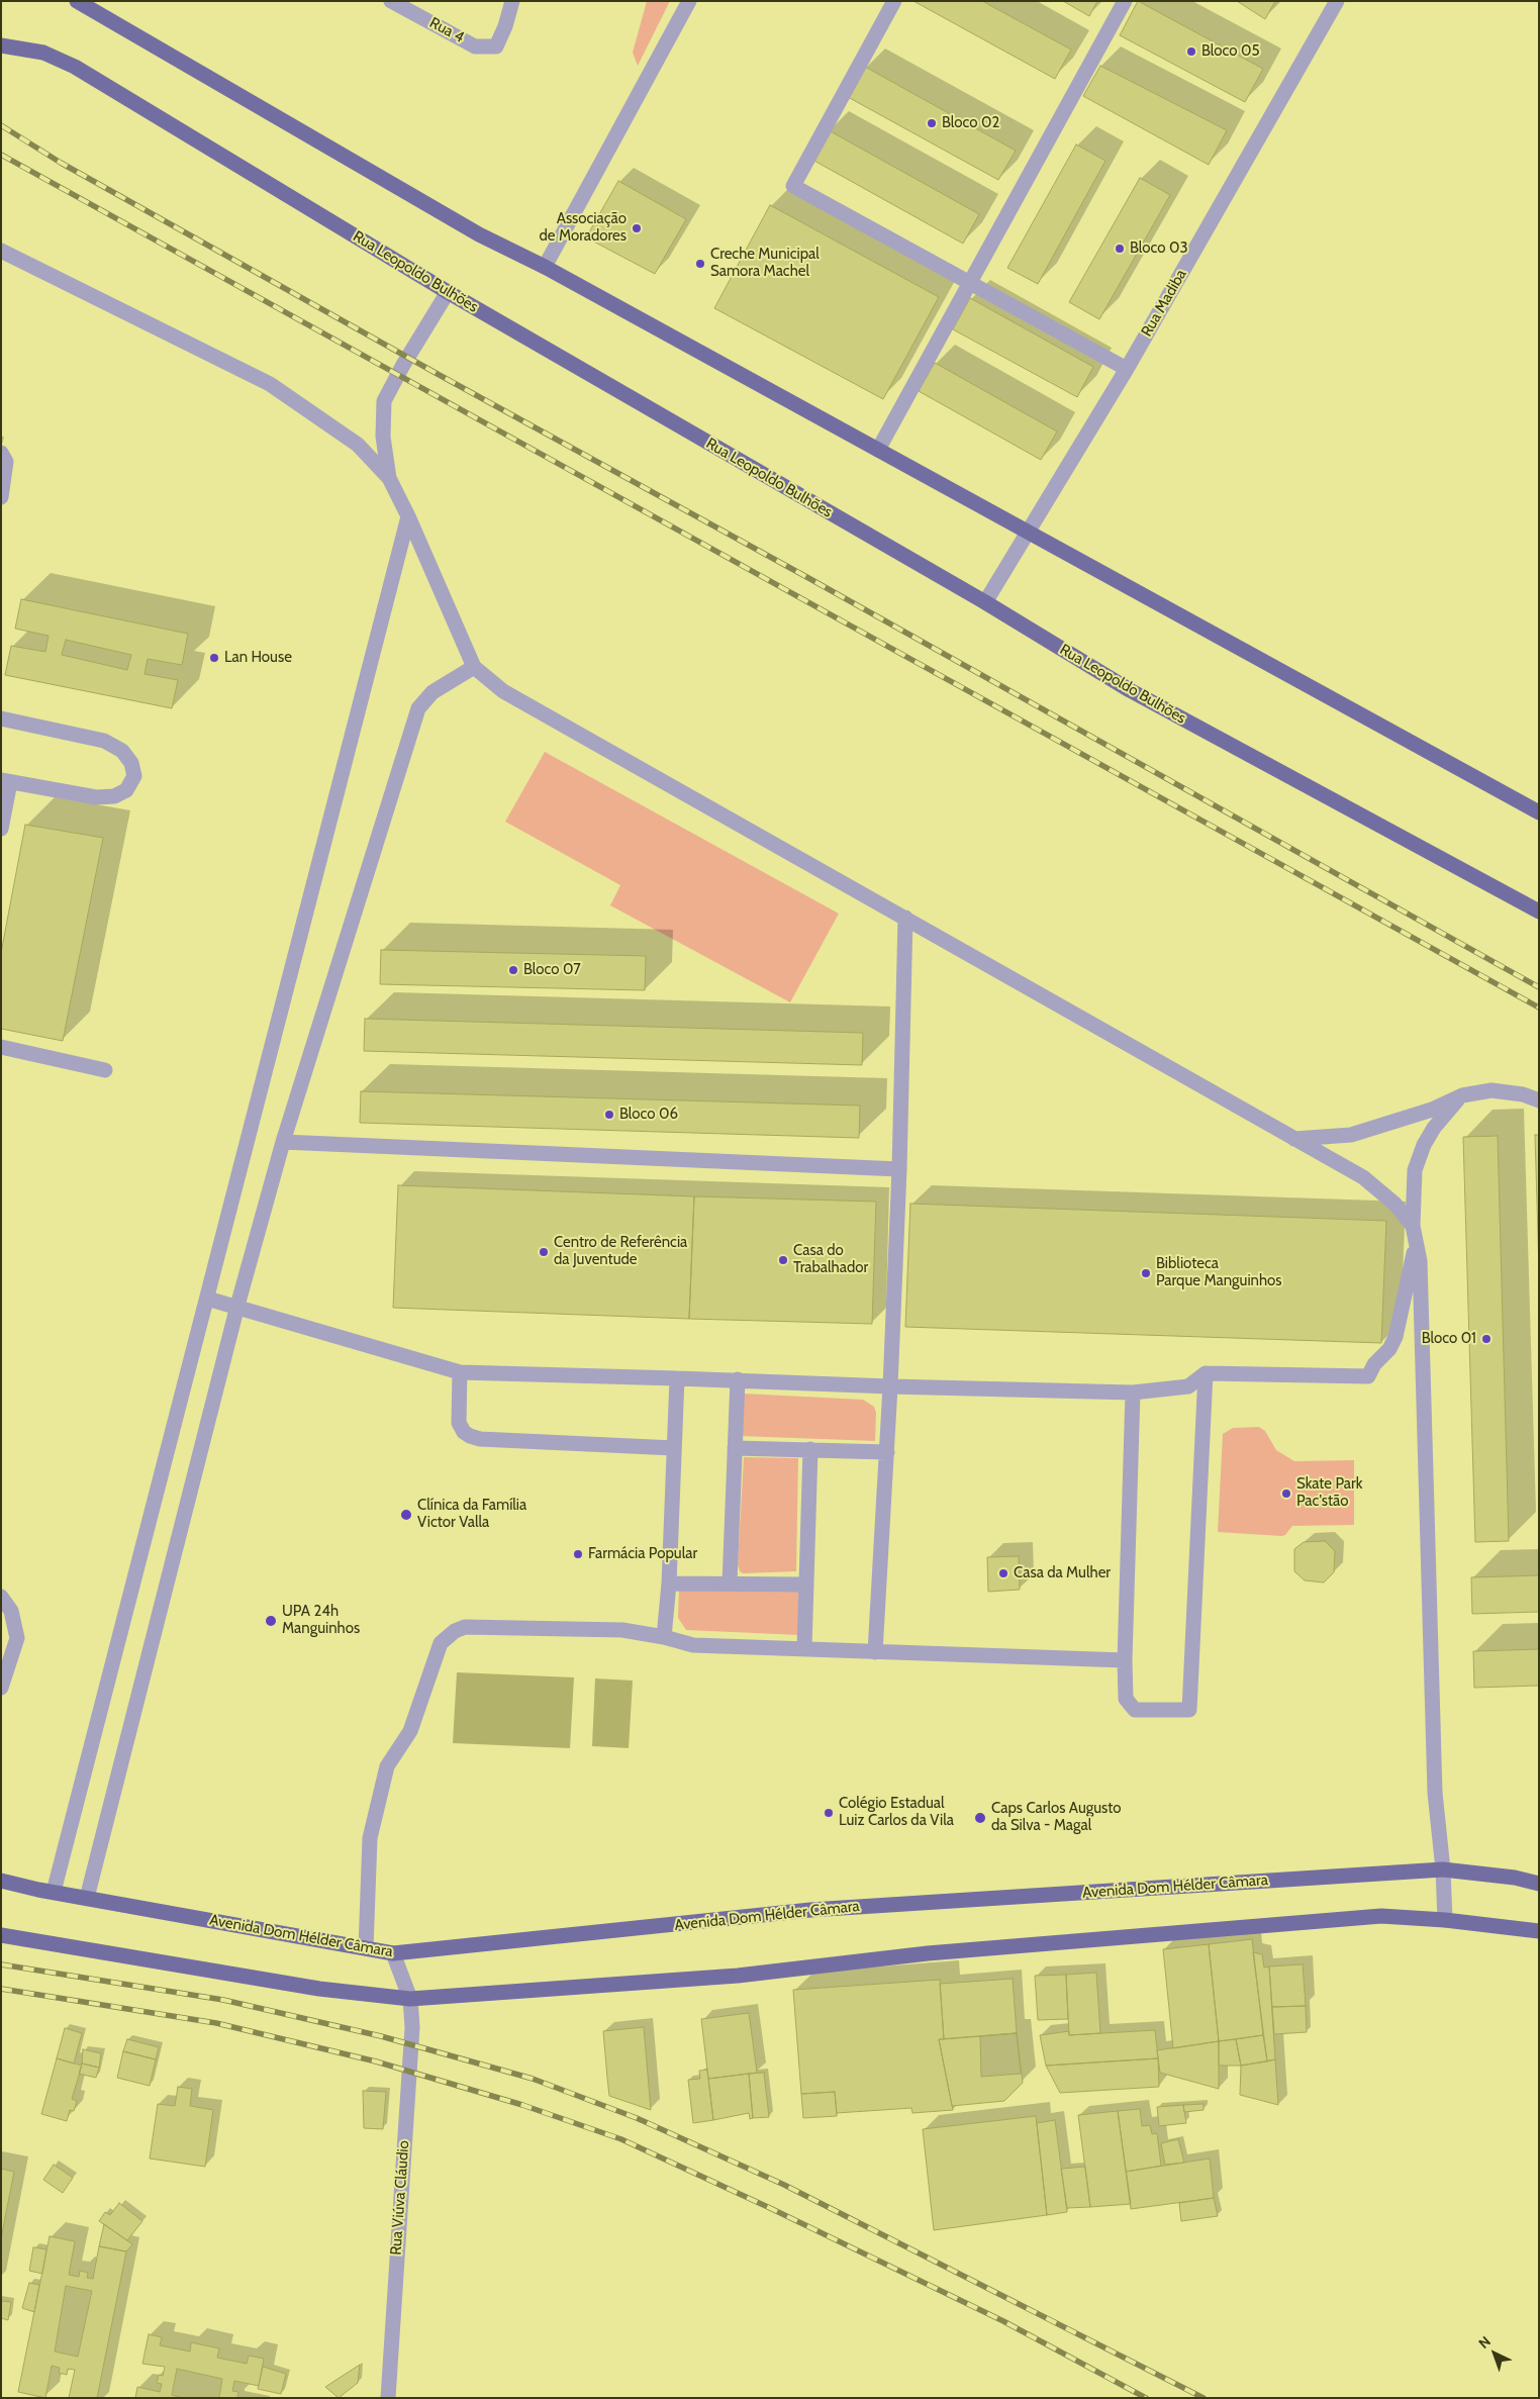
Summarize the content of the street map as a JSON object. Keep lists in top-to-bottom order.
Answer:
{
  "streets": {
    "main road": ["Rua Leopoldo Bulhões", "Avenida Dom Hélder Câmara"],
    "street": ["Rua 4", "Rua Madiba", "Rua Viúva Cláudio"]
  },
  "crossings": [
    ["Rua Leopoldo Bulhões", "Rua Madiba"],
    ["Avenida Dom Hélder Câmara", "Rua Viúva Cláudio"]
  ],
  "places": [
    "Bloco 05",
    "Bloco 02",
    "Associação de Moradores",
    "Bloco 03",
    "Creche Municipal Samora Machel",
    "Lan House",
    "Bloco 07",
    "Bloco 06",
    "Centro de Referência da Juventude",
    "Casa do Trabalhador",
    "Biblioteca Parque Manguinhos",
    "Bloco 01",
    "Skate Park Pac'stão",
    "Clínica da Família Victor Valla",
    "Farmácia Popular",
    "Casa da Mulher",
    "UPA 24h Manguinhos",
    "Colégio Estadual Luiz Carlos da Vila",
    "Caps Carlos Augusto da Silva - Magal"
  ],
  "north": "top left"
}
